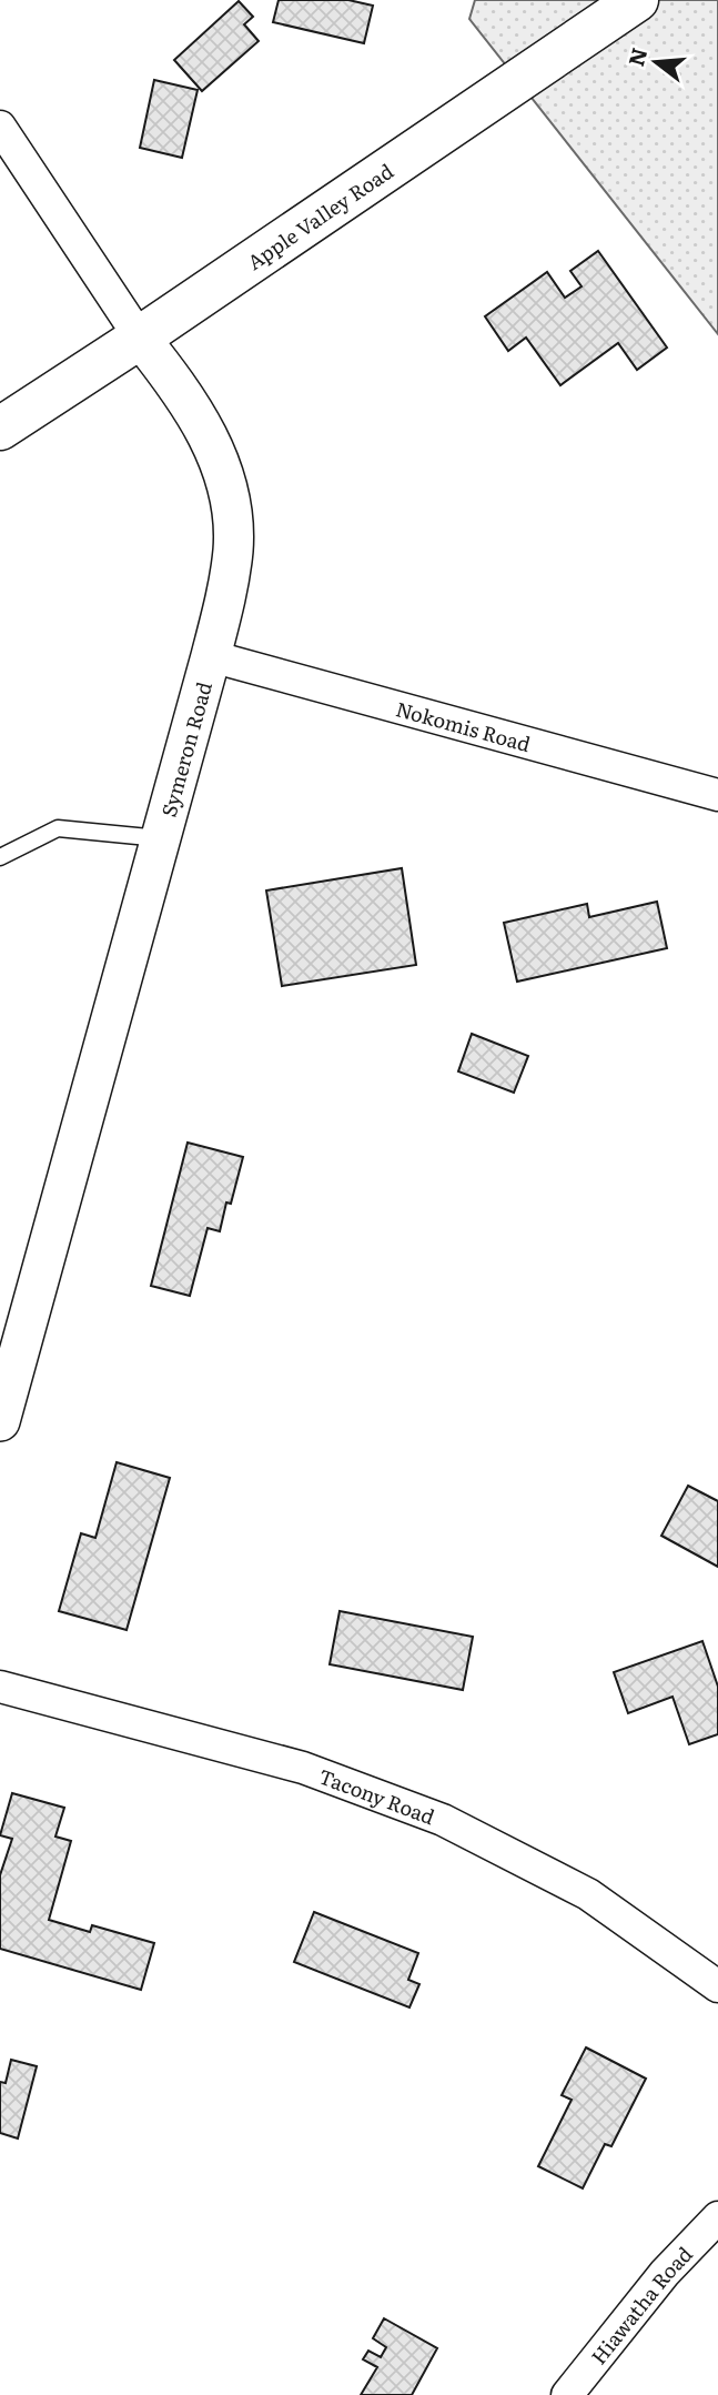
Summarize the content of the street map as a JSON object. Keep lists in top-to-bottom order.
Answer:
{
  "streets": {
    "main road": ["Apple Valley Road"],
    "street": [
      "Nokomis Road",
      "Symeron Road",
      "Tacony Road",
      "Hiawatha Road"
    ]
  },
  "crossings": [
    ["Apple Valley Road", "Symeron Road"],
    ["Nokomis Road", "Symeron Road"]
  ],
  "north": "left"
}
